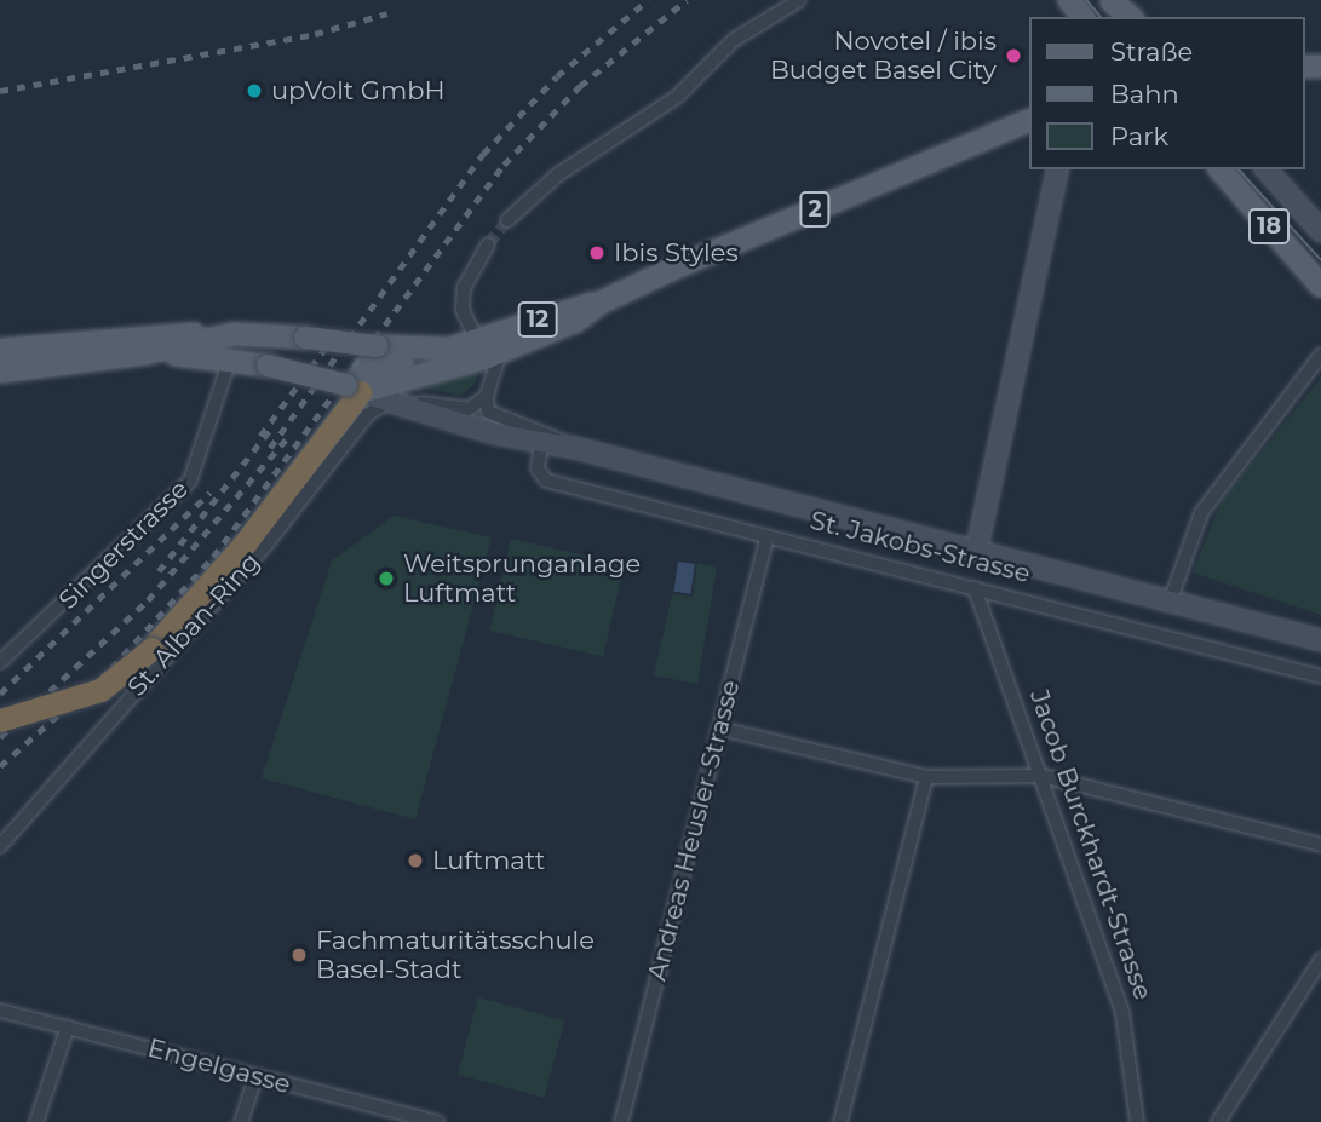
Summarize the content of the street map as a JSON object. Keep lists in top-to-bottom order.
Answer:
{
  "streets": {
    "main road": [
      "2",
      "18",
      "12",
      "St. Jakobs-Strasse"
    ],
    "street": [
      "Singerstrasse",
      "St. Alban-Ring",
      "Andreas Heusler-Strasse",
      "Jacob Burckhardt-Strasse",
      "Engelgasse"
    ]
  },
  "crossings": [
    ["2", "12"],
    ["Singerstrasse", "St. Jakobs-Strasse"],
    ["St. Jakobs-Strasse", "St. Alban-Ring"],
    ["St. Jakobs-Strasse", "Andreas Heusler-Strasse"],
    ["St. Jakobs-Strasse", "Jacob Burckhardt-Strasse"]
  ],
  "places": [
    "Novotel / ibis Budget Basel City",
    "upVolt GmbH",
    "Ibis Styles",
    "Weitsprunganlage Luftmatt",
    "Luftmatt",
    "Fachmaturitätsschule Basel-Stadt"
  ],
  "legend": ["Straße", "Bahn", "Park"]
}
